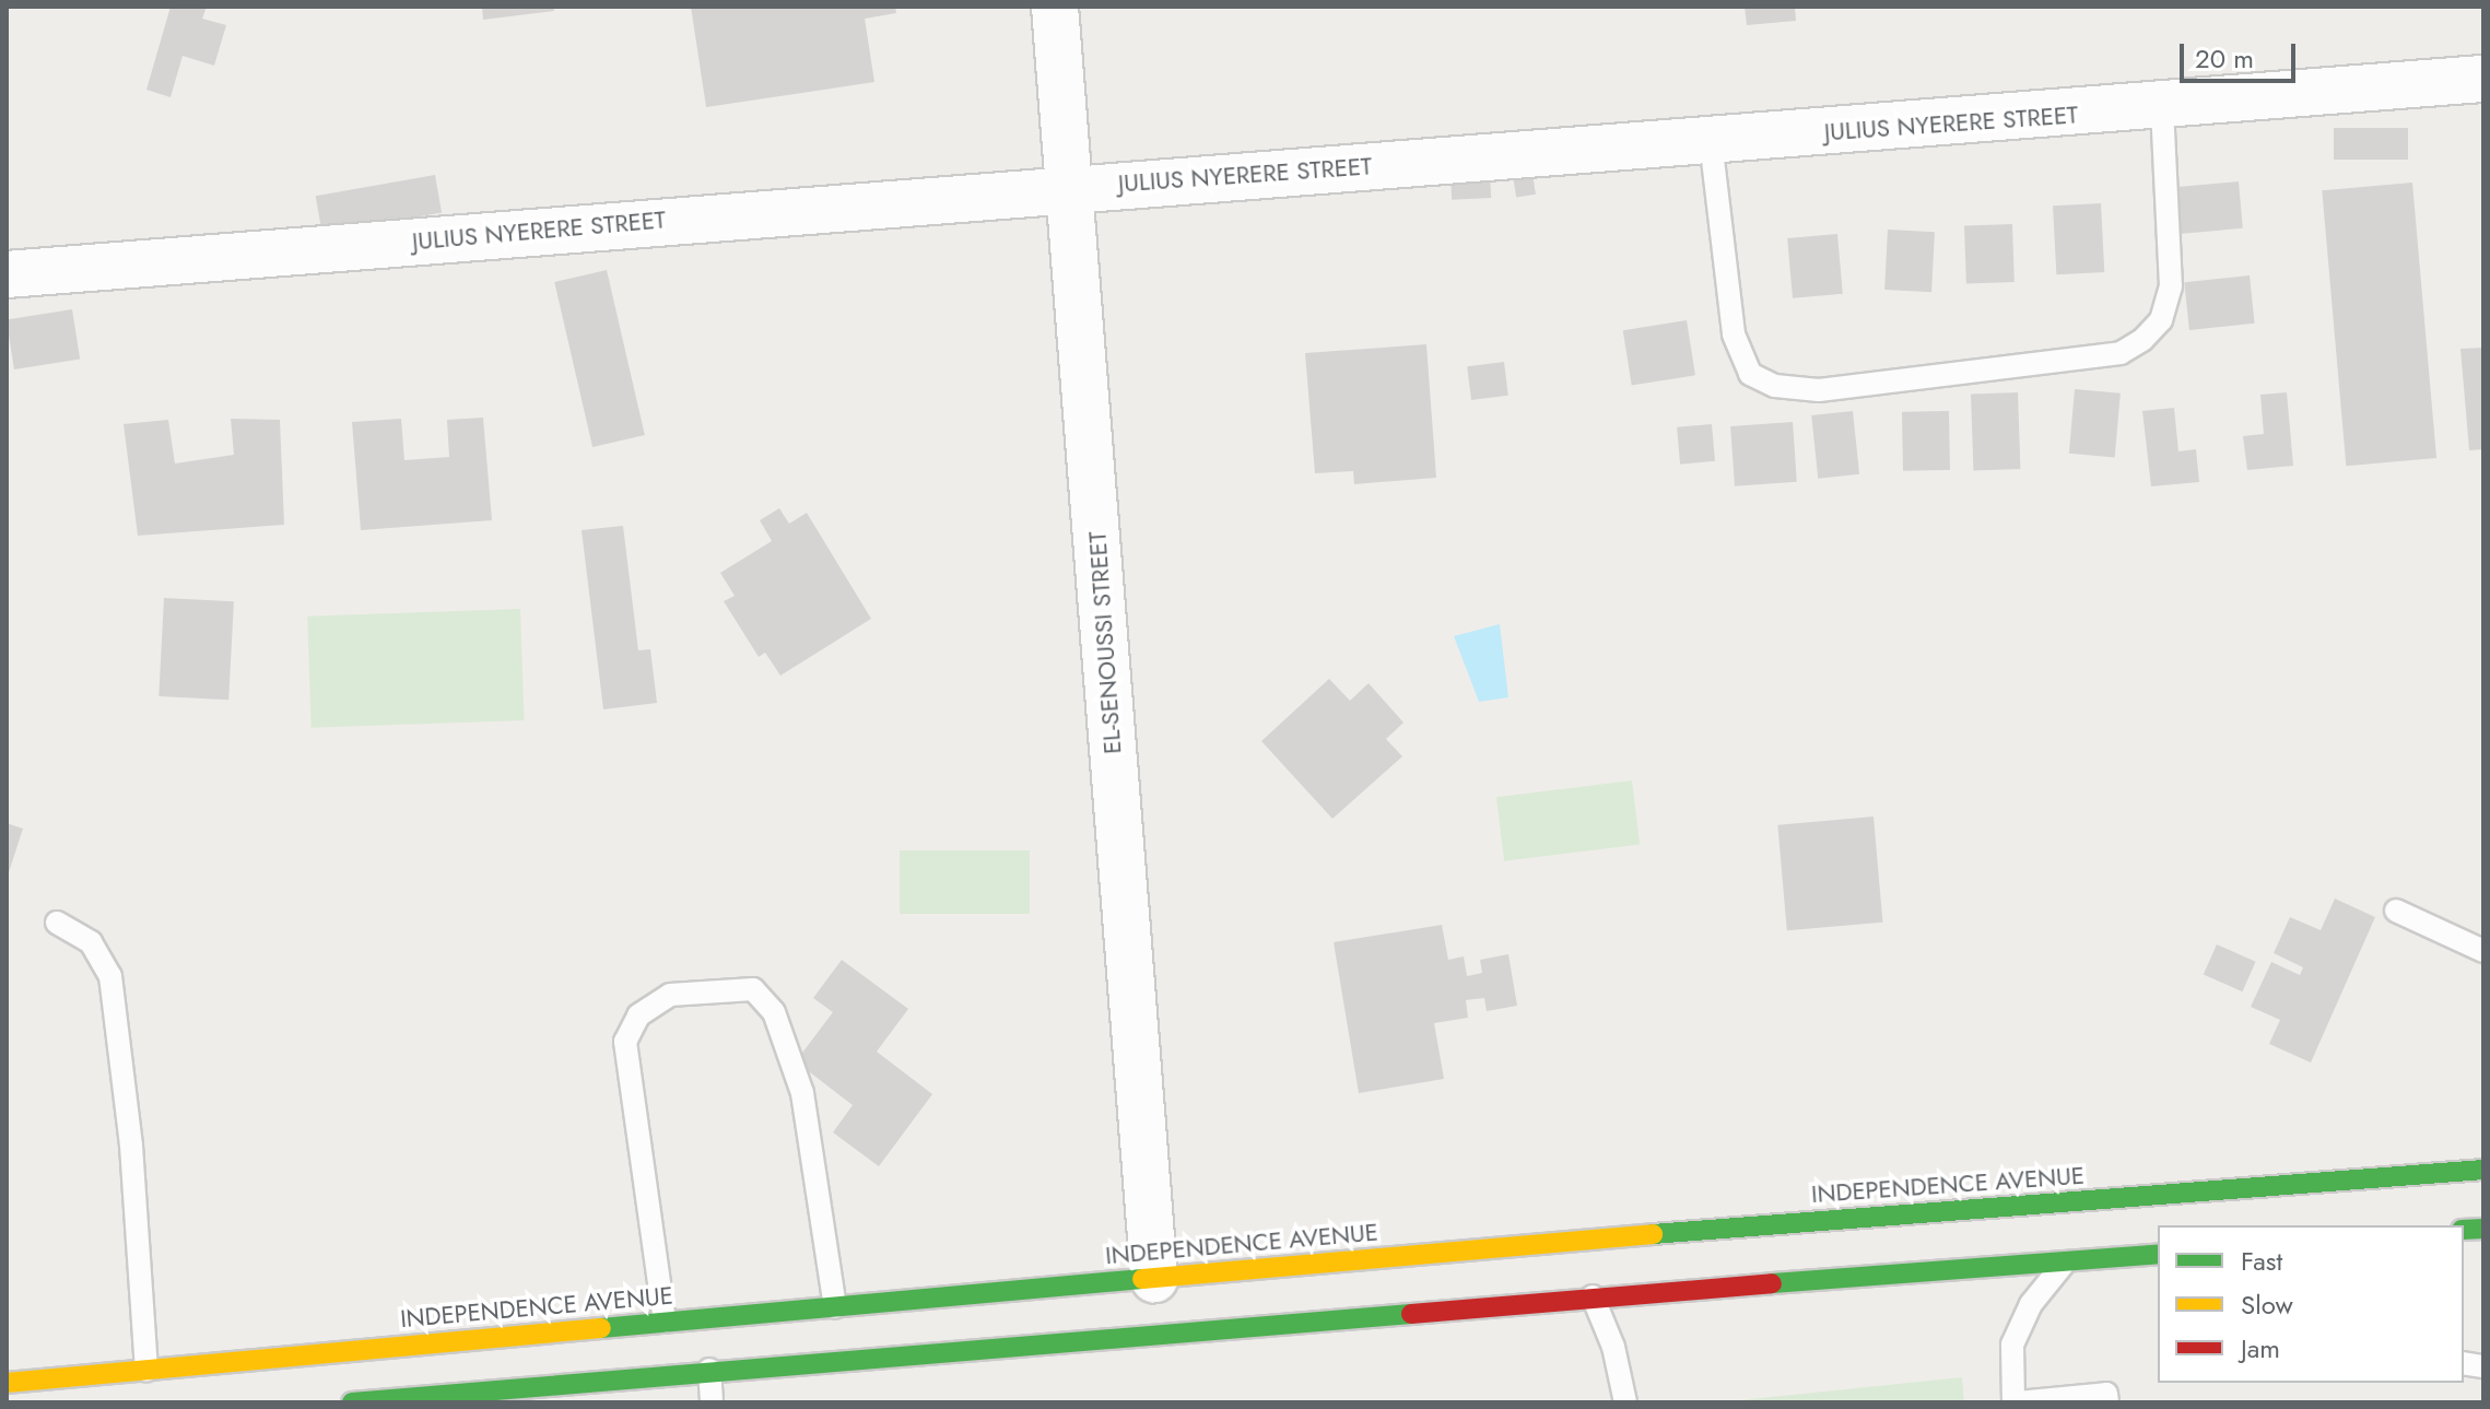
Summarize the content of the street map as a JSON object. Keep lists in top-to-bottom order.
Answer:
{
  "streets": {
    "main road": ["INDEPENDENCE AVENUE"],
    "street": ["JULIUS NYERERE STREET", "EL-SENOUSSI STREET"]
  },
  "crossings": [
    ["JULIUS NYERERE STREET", "EL-SENOUSSI STREET"],
    ["EL-SENOUSSI STREET", "INDEPENDENCE AVENUE"]
  ],
  "legend": ["Fast", "Slow", "Jam"],
  "scale_bar": "20 m"
}
